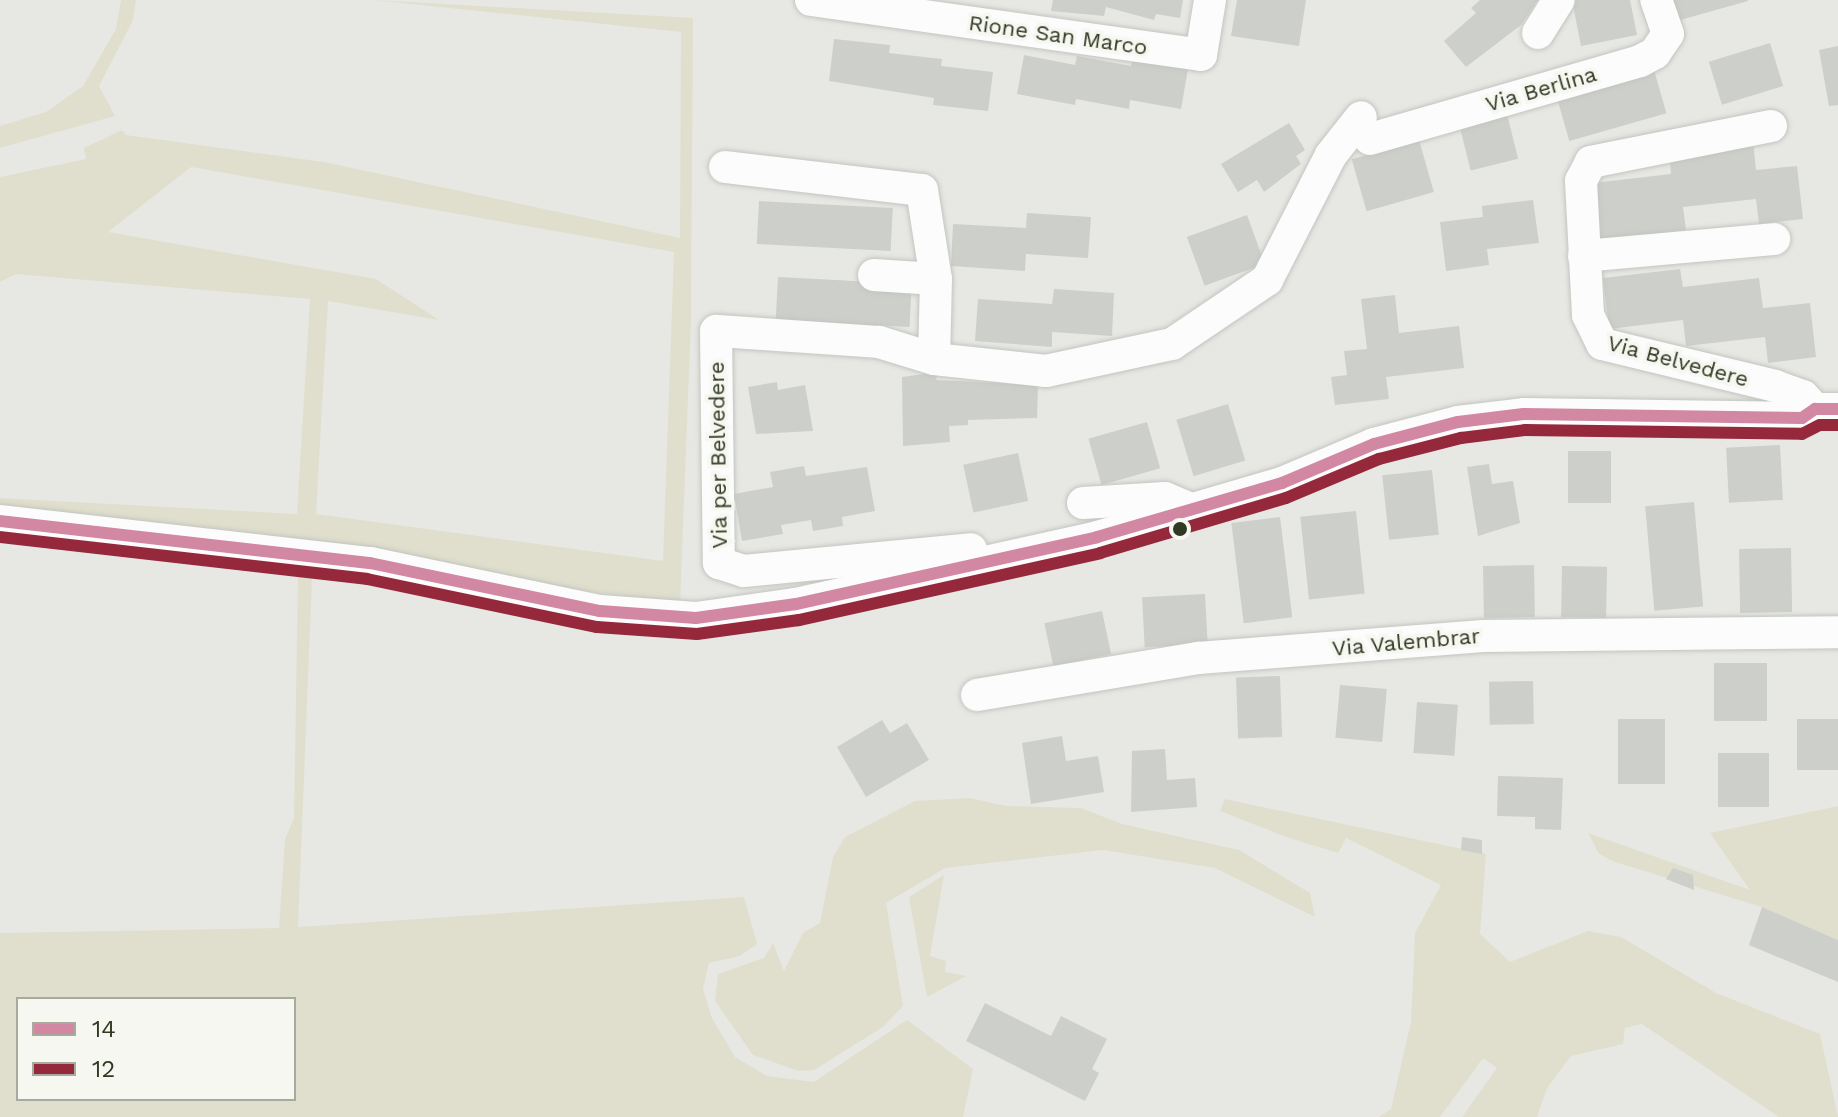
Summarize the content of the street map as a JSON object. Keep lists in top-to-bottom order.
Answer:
{
  "streets": {
    "street": [
      "Rione San Marco",
      "Via Berlina",
      "Via Belvedere",
      "Via per Belvedere",
      "Via Valembrar"
    ]
  },
  "crossings": [
    ["Via Berlina", "Via per Belvedere"],
    ["Via Belvedere", "Via per Belvedere"]
  ],
  "lines": ["transit line 14", "transit line 12"],
  "legend": ["14", "12"]
}
